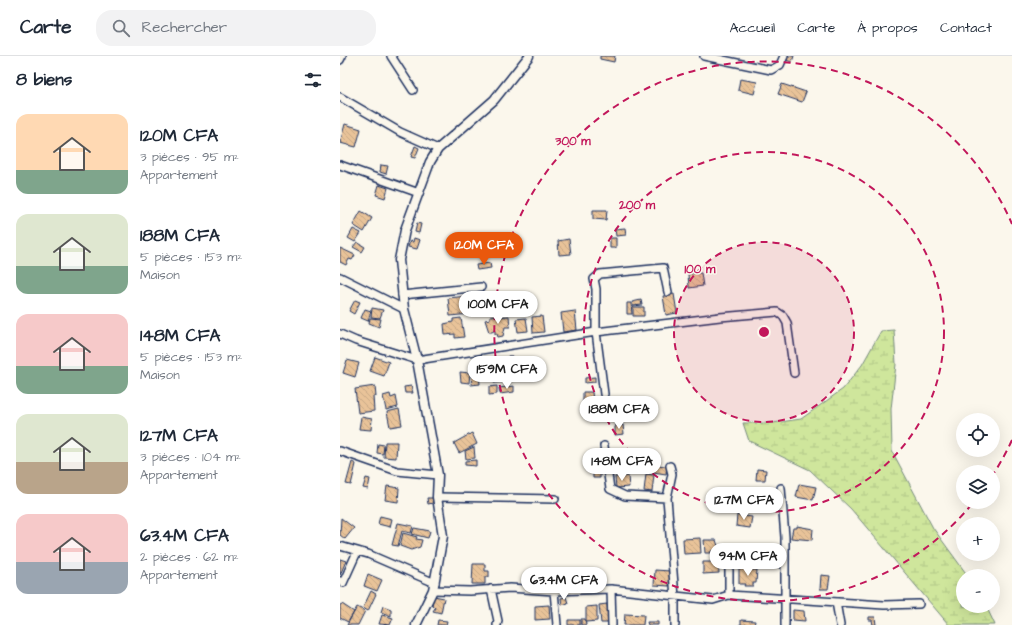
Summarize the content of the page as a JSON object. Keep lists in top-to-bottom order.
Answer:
{
  "page": {
    "header": "Carte",
    "search": "Rechercher",
    "nav": [
      "Accueil",
      "Carte",
      "À propos",
      "Contact"
    ],
    "heading": "8 biens",
    "list": [
      {
        "name": "120M CFA",
        "note": "3 pièces · 95 m² · Appartement"
      },
      {
        "name": "188M CFA",
        "note": "5 pièces · 153 m² · Maison"
      },
      {
        "name": "148M CFA",
        "note": "5 pièces · 153 m² · Maison"
      },
      {
        "name": "127M CFA",
        "note": "3 pièces · 104 m² · Appartement"
      },
      {
        "name": "63.4M CFA",
        "note": "2 pièces · 62 m² · Appartement"
      }
    ],
    "price": [
      "120M CFA",
      "100M CFA",
      "159M CFA",
      "188M CFA",
      "148M CFA",
      "127M CFA",
      "94M CFA",
      "63.4M CFA"
    ],
    "map_buttons": ["+", "−"]
  },
  "rings": ["300 m", "200 m", "100 m"]
}
